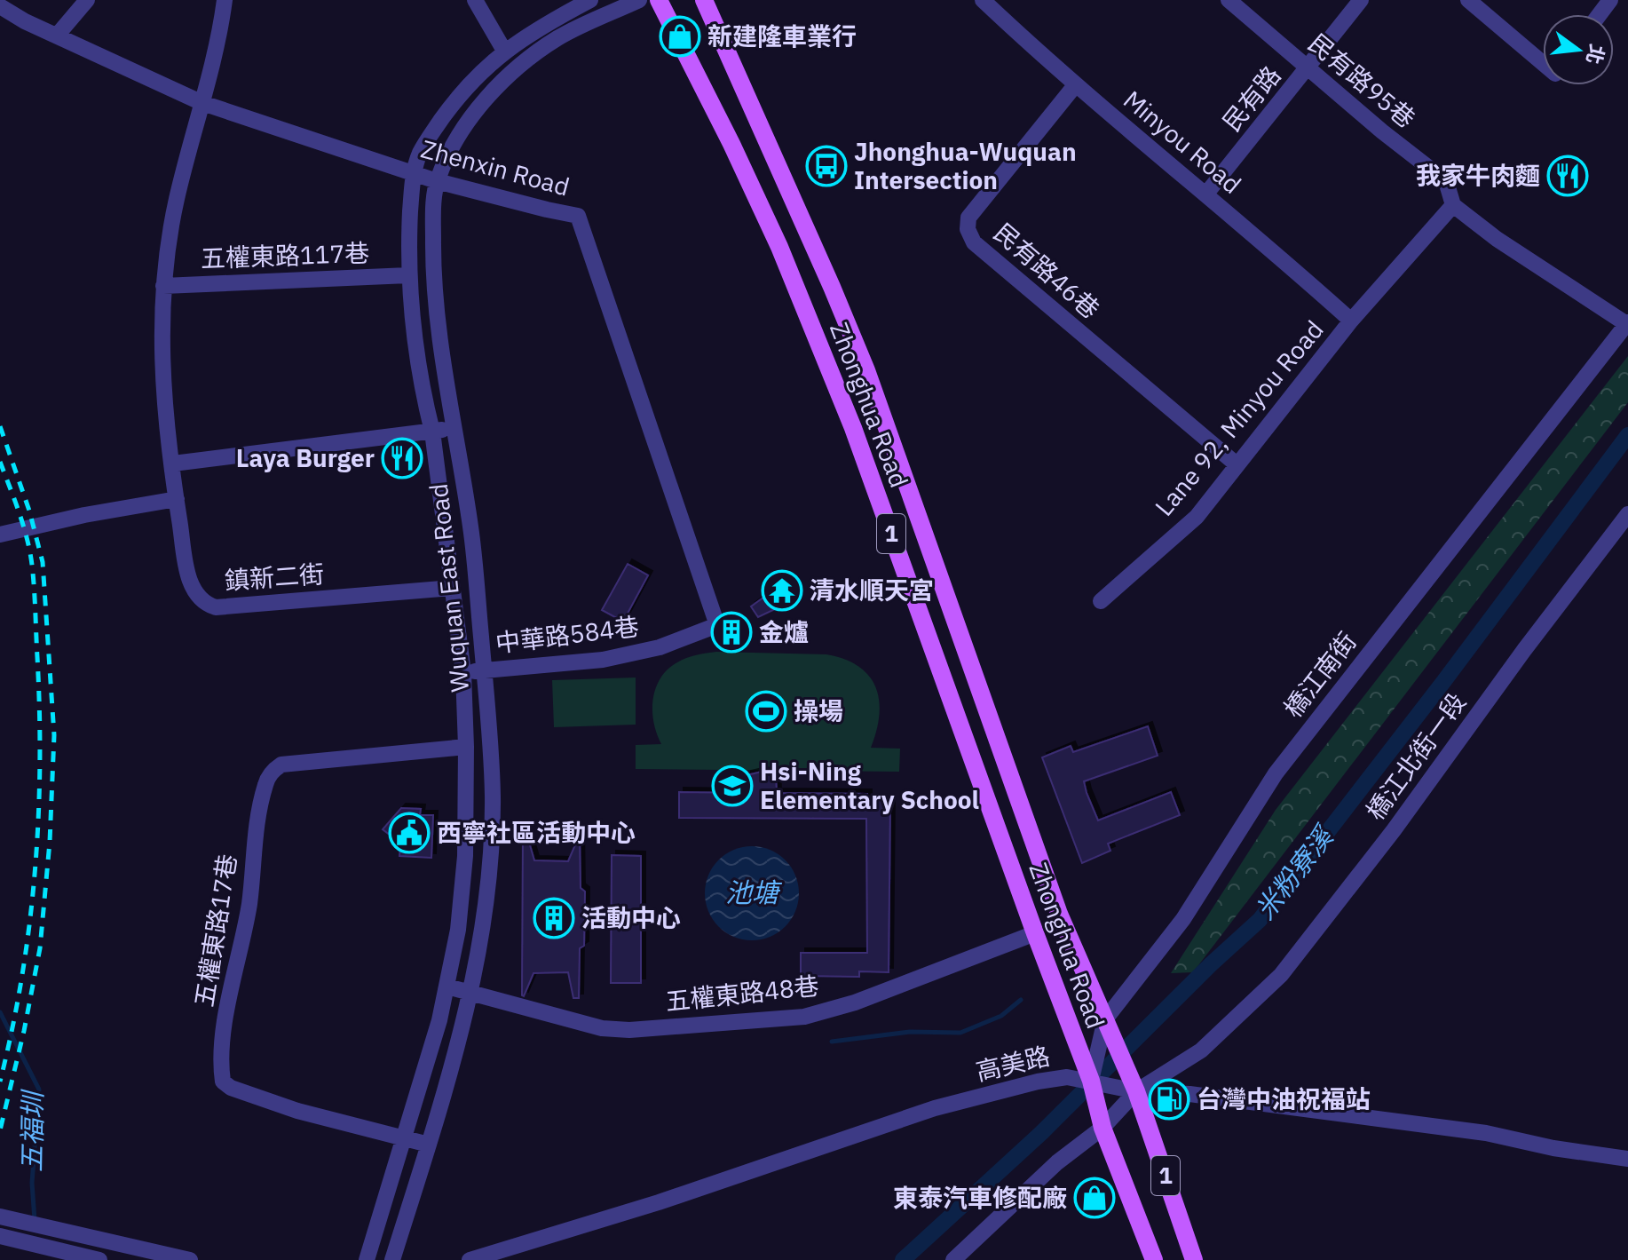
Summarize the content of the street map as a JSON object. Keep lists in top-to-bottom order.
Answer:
{
  "streets": {
    "main road": ["Zhonghua Road", "1"],
    "street": [
      "民有路95巷",
      "民有路",
      "Minyou Road",
      "Zhenxin Road",
      "五權東路117巷",
      "民有路46巷",
      "Lane 92, Minyou Road",
      "鎮新二街",
      "Wuquan East Road",
      "中華路584巷",
      "橋江南街",
      "橋江北街一段",
      "五權東路17巷",
      "五權東路48巷",
      "高美路"
    ]
  },
  "crossings": [
    ["民有路95巷", "民有路"],
    ["民有路95巷", "Lane 92, Minyou Road"],
    ["民有路", "Minyou Road"],
    ["Minyou Road", "民有路46巷"],
    ["Minyou Road", "Lane 92, Minyou Road"],
    ["Zhenxin Road", "鎮新二街"],
    ["Zhenxin Road", "Wuquan East Road"],
    ["Zhenxin Road", "中華路584巷"],
    ["五權東路117巷", "鎮新二街"],
    ["五權東路117巷", "Wuquan East Road"],
    ["民有路46巷", "Lane 92, Minyou Road"],
    ["Zhonghua Road", "1"],
    ["Zhonghua Road", "橋江南街"],
    ["Zhonghua Road", "五權東路48巷"],
    ["Zhonghua Road", "高美路"],
    ["1", "橋江南街"],
    ["1", "橋江北街一段"],
    ["1", "高美路"],
    ["鎮新二街", "Wuquan East Road"],
    ["Wuquan East Road", "中華路584巷"],
    ["Wuquan East Road", "五權東路17巷"],
    ["Wuquan East Road", "五權東路48巷"],
    ["橋江南街", "高美路"],
    ["橋江北街一段", "高美路"]
  ],
  "water": ["米粉寮溪", "池塘", "五福圳"],
  "places": {
    "shop": ["新建隆車業行", "東泰汽車修配廠"],
    "bus stop": ["Jhonghua-Wuquan Intersection"],
    "restaurant": ["我家牛肉麵", "Laya Burger"],
    "temple": ["清水順天宮"],
    "building": ["金爐", "活動中心"],
    "sports": ["操場"],
    "school or university": ["Hsi-Ning Elementary School"],
    "public building": ["西寧社區活動中心"],
    "fuel station": ["台灣中油祝福站"]
  },
  "north": "right"
}
